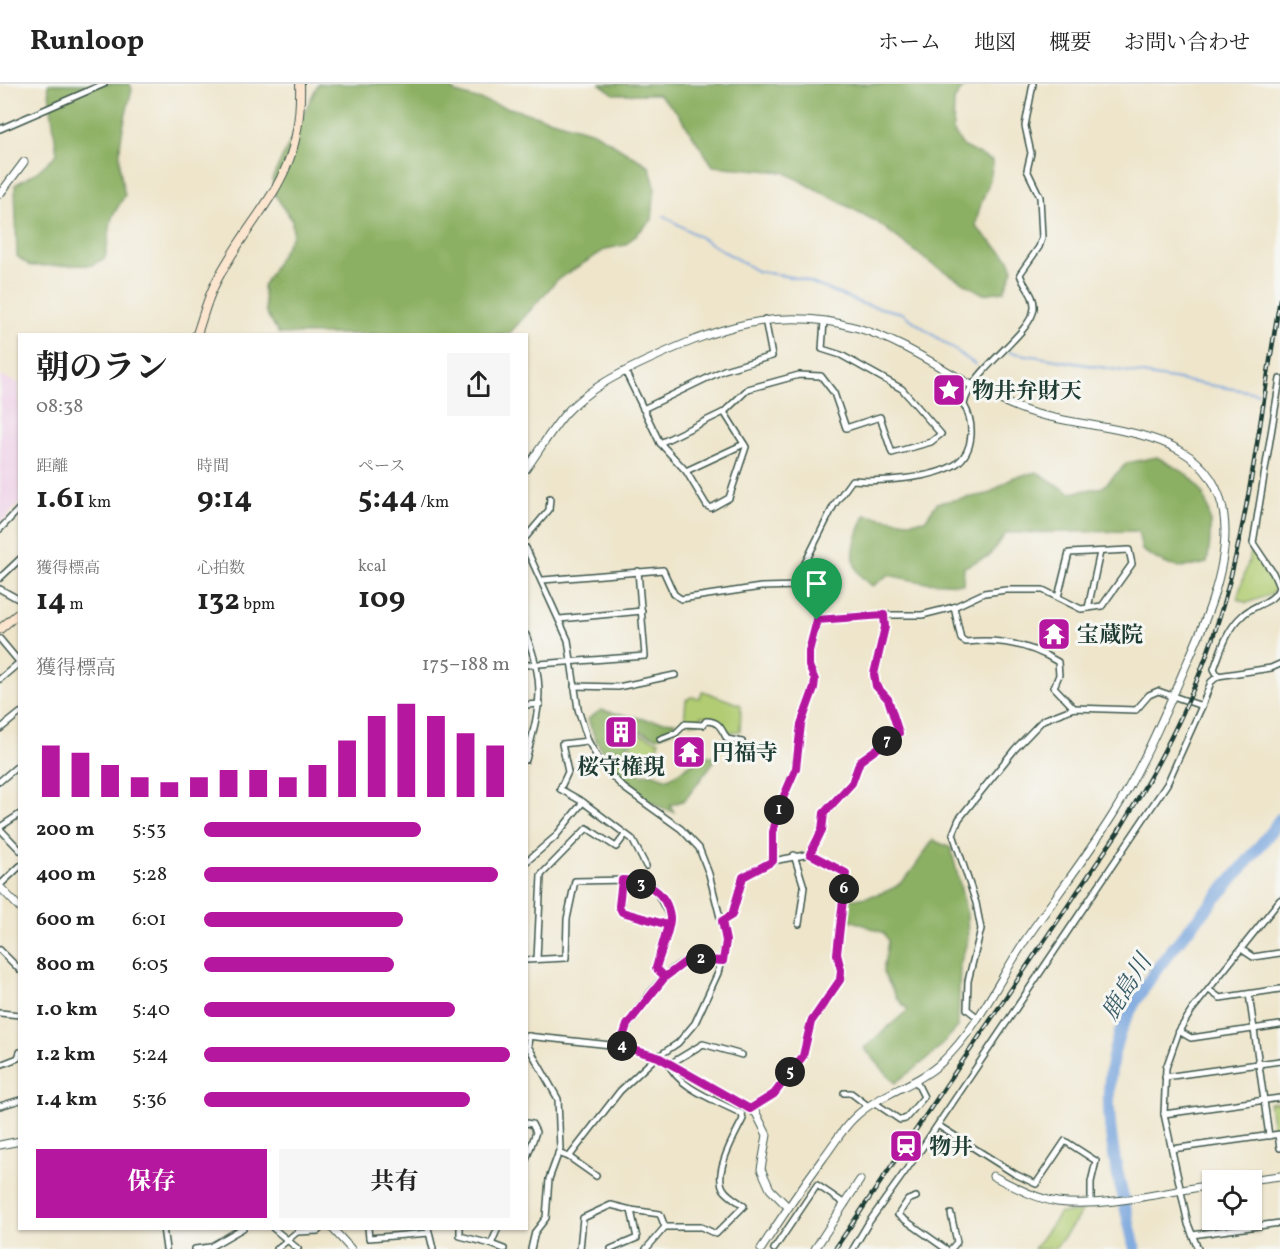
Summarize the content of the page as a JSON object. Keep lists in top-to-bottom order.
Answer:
{
  "water": ["鹿島川"],
  "places": {
    "place": ["物井弁財天"],
    "temple": ["宝蔵院", "円福寺"],
    "building": ["桜守権現"],
    "station": ["物井"]
  },
  "page": {
    "header": "Runloop",
    "nav": [
      "ホーム",
      "地図",
      "概要",
      "お問い合わせ"
    ],
    "heading": ["朝のラン", "08:38"],
    "stats": [
      ["距離", "1.61 km"],
      ["時間", "9:14"],
      ["ペース", "5:44 /km"],
      ["獲得標高", "14 m"],
      ["心拍数", "132 bpm"],
      ["kcal", "109"]
    ],
    "chart": ["獲得標高", "175–188 m"],
    "pins": [
      "7",
      "1",
      "3",
      "6",
      "2",
      "4",
      "5"
    ],
    "list": [
      {
        "name": "200 m",
        "note": "5:53"
      },
      {
        "name": "400 m",
        "note": "5:28"
      },
      {
        "name": "600 m",
        "note": "6:01"
      },
      {
        "name": "800 m",
        "note": "6:05"
      },
      {
        "name": "1.0 km",
        "note": "5:40"
      },
      {
        "name": "1.2 km",
        "note": "5:24"
      },
      {
        "name": "1.4 km",
        "note": "5:36"
      }
    ],
    "buttons": ["保存", "共有"]
  }
}
